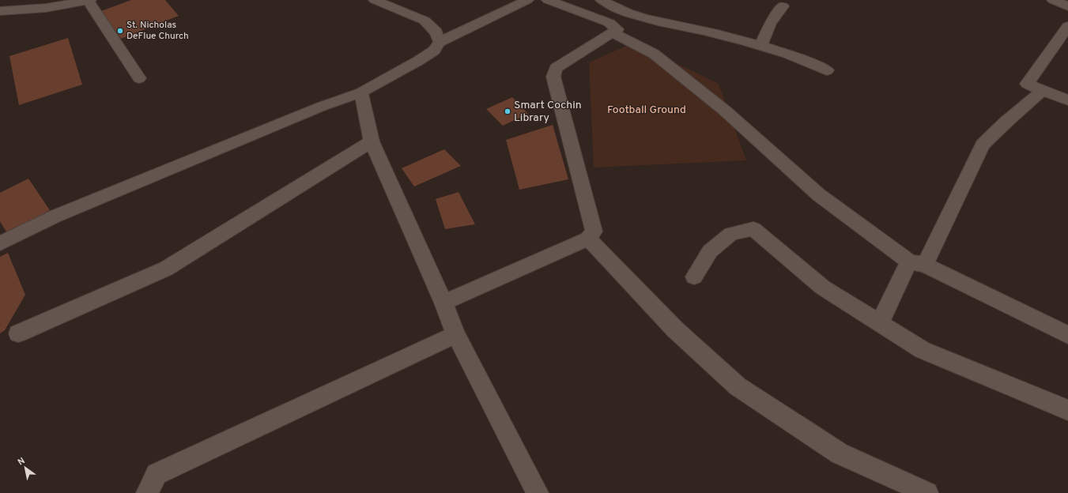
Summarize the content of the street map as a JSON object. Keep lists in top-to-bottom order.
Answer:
{
  "parks": ["Football Ground"],
  "places": ["St. Nicholas DeFlue Church", "Smart Cochin Library"],
  "north": "top left"
}
